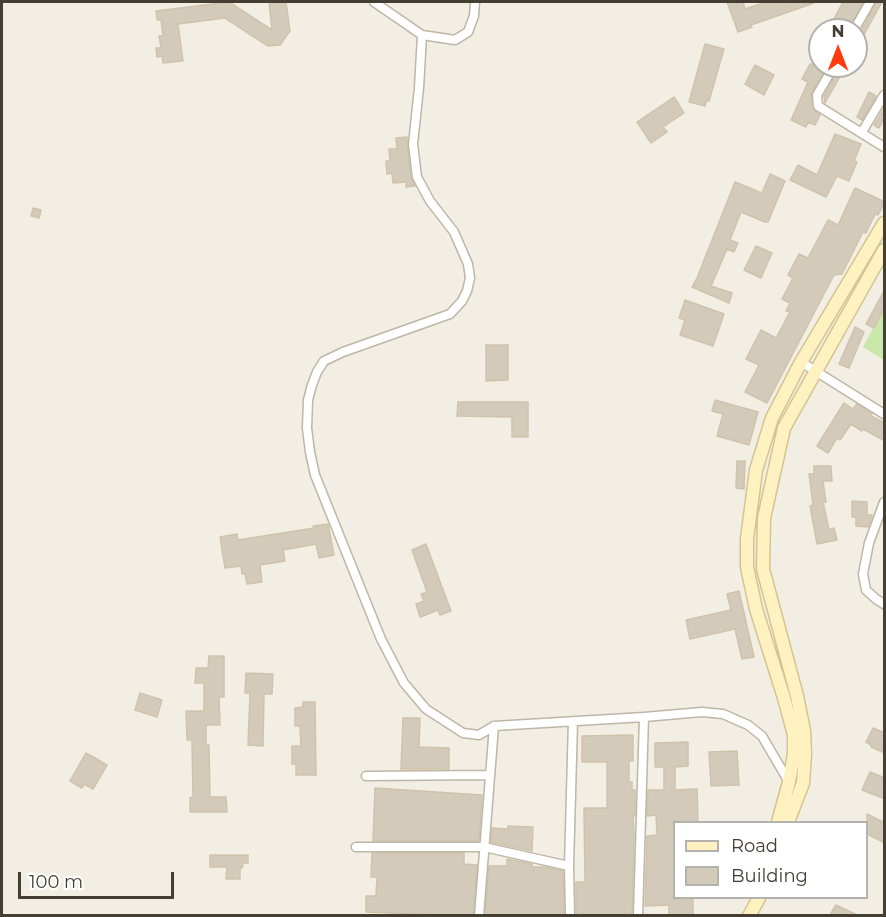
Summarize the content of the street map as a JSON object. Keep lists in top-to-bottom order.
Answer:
{
  "legend": ["Road", "Building"],
  "scale_bar": "100 m",
  "north": "top"
}
